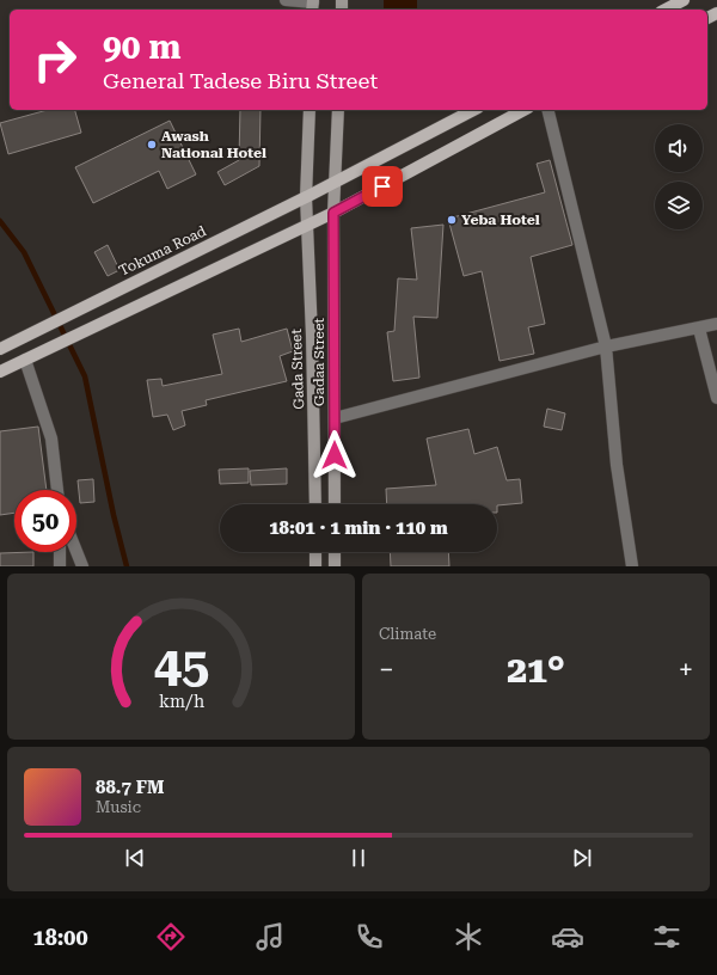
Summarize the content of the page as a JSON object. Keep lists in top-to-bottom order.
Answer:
{
  "streets": {
    "main road": ["Tokuma Road", "Gadaa Street", "Gada Street"]
  },
  "crossings": [
    ["Tokuma Road", "Gadaa Street"],
    ["Tokuma Road", "Gada Street"]
  ],
  "places": ["Awash National Hotel", "Yeba Hotel"],
  "page": {
    "turn": ["90 m", "General Tadese Biru Street"],
    "limit": "50",
    "trip": "18:01 · 1 min · 110 m",
    "tile": "Climate",
    "heat": ["−", "21°", "+"],
    "song": ["88.7 FM", "Music"],
    "tabs": "18:00",
    "gauge": ["45", "km/h"]
  }
}
